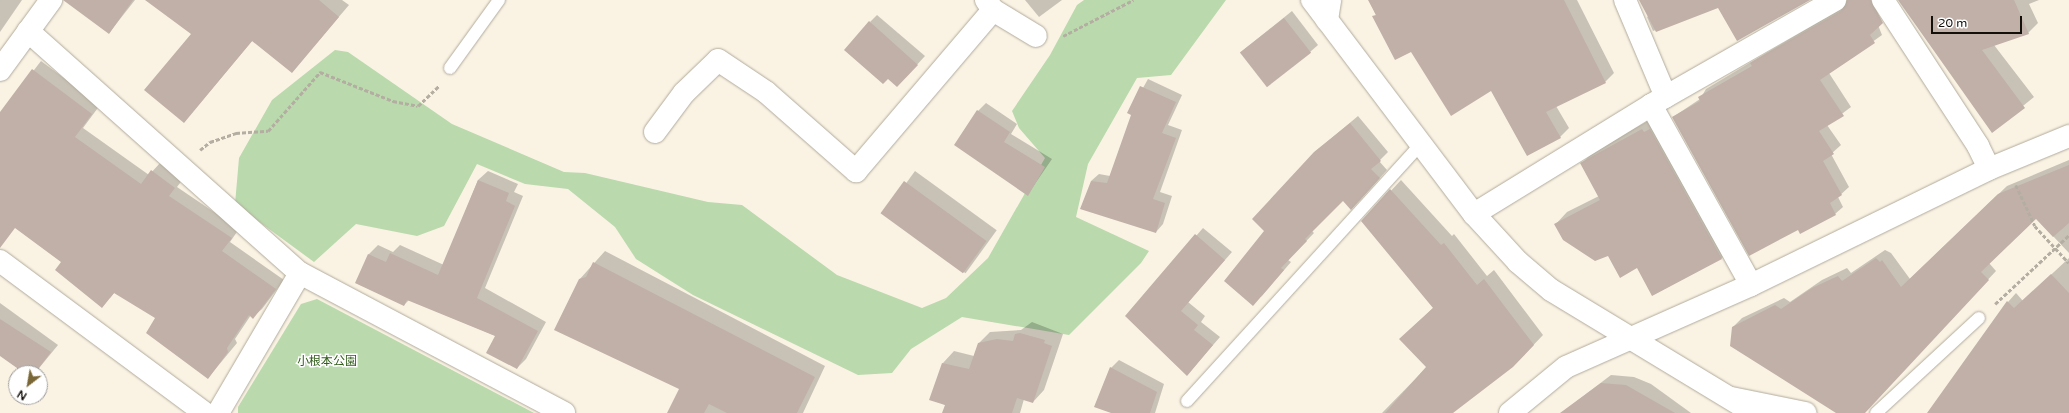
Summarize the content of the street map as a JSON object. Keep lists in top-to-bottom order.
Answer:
{
  "parks": ["小根本公園"],
  "scale_bar": "20 m",
  "north": "bottom left"
}
